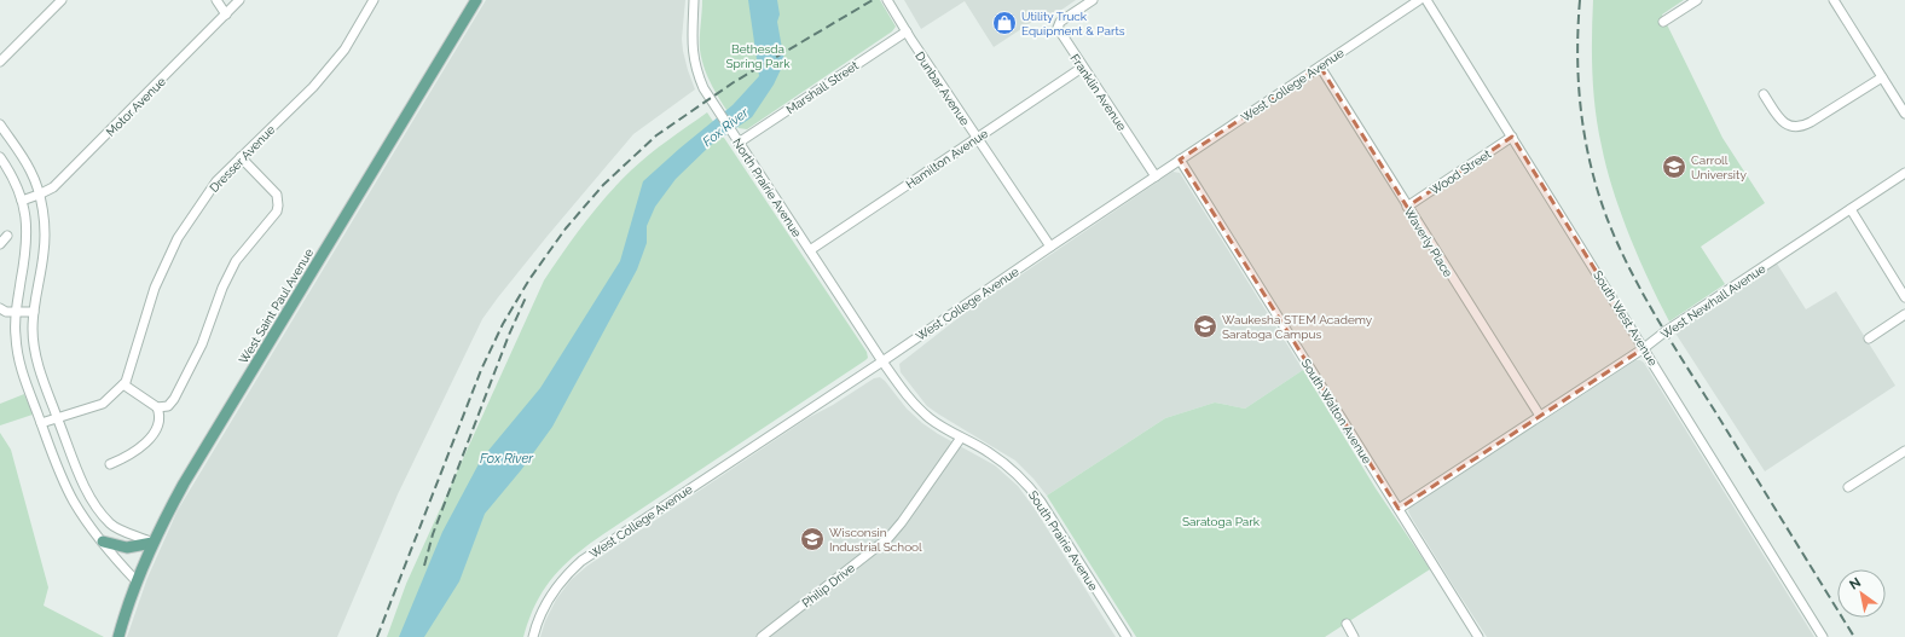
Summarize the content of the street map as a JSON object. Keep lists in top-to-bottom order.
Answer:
{
  "streets": {
    "main road": ["West Saint Paul Avenue"],
    "street": [
      "West College Avenue",
      "Marshall Street",
      "Dunbar Avenue",
      "Franklin Avenue",
      "Motor Avenue",
      "Dresser Avenue",
      "Hamilton Avenue",
      "Wood Street",
      "North Prairie Avenue",
      "Waverly Place",
      "West Newhall Avenue",
      "South West Avenue",
      "South Walton Avenue",
      "South Prairie Avenue",
      "Philip Drive"
    ]
  },
  "crossings": [
    ["West College Avenue", "Dunbar Avenue"],
    ["West College Avenue", "Franklin Avenue"],
    ["West College Avenue", "North Prairie Avenue"],
    ["West College Avenue", "Waverly Place"],
    ["West College Avenue", "South Walton Avenue"],
    ["West College Avenue", "South Prairie Avenue"],
    ["Marshall Street", "Dunbar Avenue"],
    ["Marshall Street", "North Prairie Avenue"],
    ["Dunbar Avenue", "Hamilton Avenue"],
    ["Franklin Avenue", "Hamilton Avenue"],
    ["Hamilton Avenue", "North Prairie Avenue"],
    ["Wood Street", "Waverly Place"],
    ["Wood Street", "South West Avenue"],
    ["North Prairie Avenue", "South Prairie Avenue"],
    ["Waverly Place", "West Newhall Avenue"],
    ["West Newhall Avenue", "South West Avenue"],
    ["West Newhall Avenue", "South Walton Avenue"],
    ["South Prairie Avenue", "Philip Drive"]
  ],
  "water": ["Fox River"],
  "parks": ["Bethesda Spring Park", "Saratoga Park"],
  "places": {
    "shop": ["Utility Truck Equipment & Parts"],
    "school or university": ["Carroll University", "Waukesha STEM Academy Saratoga Campus", "Wisconsin Industrial School"]
  },
  "north": "top left"
}
